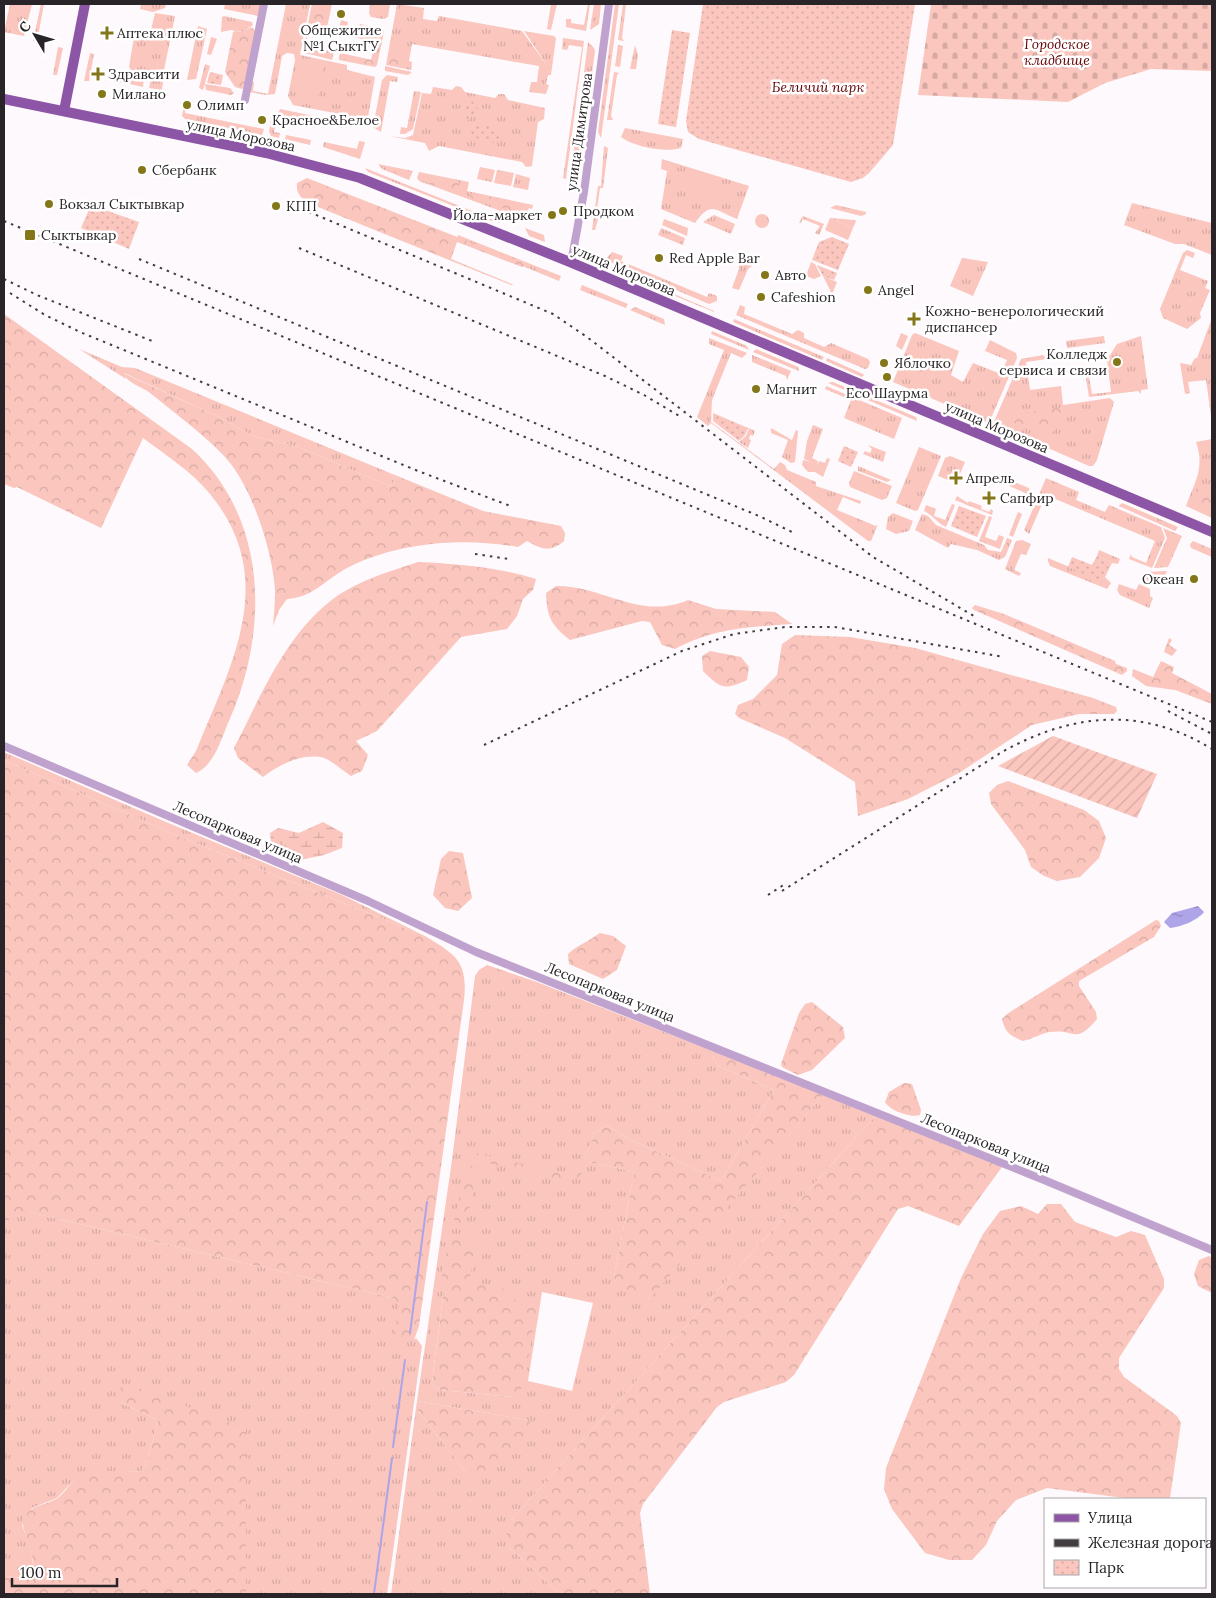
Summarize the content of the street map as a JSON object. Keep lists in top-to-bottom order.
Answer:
{
  "streets": {
    "main road": ["улица Морозова"],
    "street": ["улица Димитрова", "Лесопарковая улица"]
  },
  "crossings": [
    ["улица Димитрова", "улица Морозова"]
  ],
  "parks": ["Городское кладбище", "Беличий парк"],
  "places": {
    "other": [
      "Общежитие №1 СыктГУ",
      "Милано",
      "Олимп",
      "Красное&Белое",
      "Сбербанк",
      "Вокзал Сыктывкар",
      "КПП",
      "Продком",
      "Йола-маркет",
      "Red Apple Bar",
      "Авто",
      "Angel",
      "Cafeshion",
      "Колледж сервиса и связи",
      "Яблочко",
      "Eco Шаурма",
      "Магнит",
      "Океан"
    ],
    "health": [
      "Аптека плюс",
      "Здравсити",
      "Кожно-венерологический диспансер",
      "Апрель",
      "Сапфир"
    ],
    "transit": ["Сыктывкар"]
  },
  "legend": ["Улица", "Железная дорога", "Парк"],
  "scale_bar": "100 m",
  "north": "top left"
}
